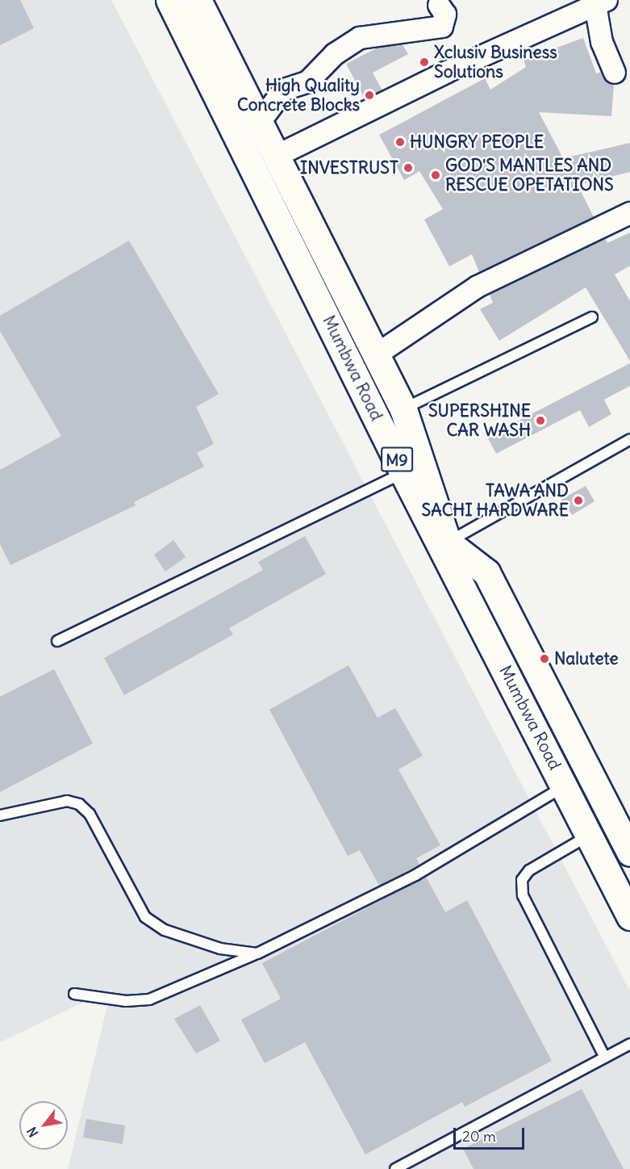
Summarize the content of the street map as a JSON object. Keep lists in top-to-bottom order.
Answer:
{
  "streets": {
    "main road": ["Mumbwa Road", "M9"]
  },
  "places": [
    "Xclusiv Business Solutions",
    "High Quality Concrete Blocks",
    "HUNGRY PEOPLE",
    "INVESTRUST",
    "GOD'S MANTLES AND RESCUE OPETATIONS",
    "SUPERSHINE CAR WASH",
    "TAWA AND SACHI HARDWARE",
    "Nalutete"
  ],
  "scale_bar": "20 m",
  "north": "bottom left"
}
